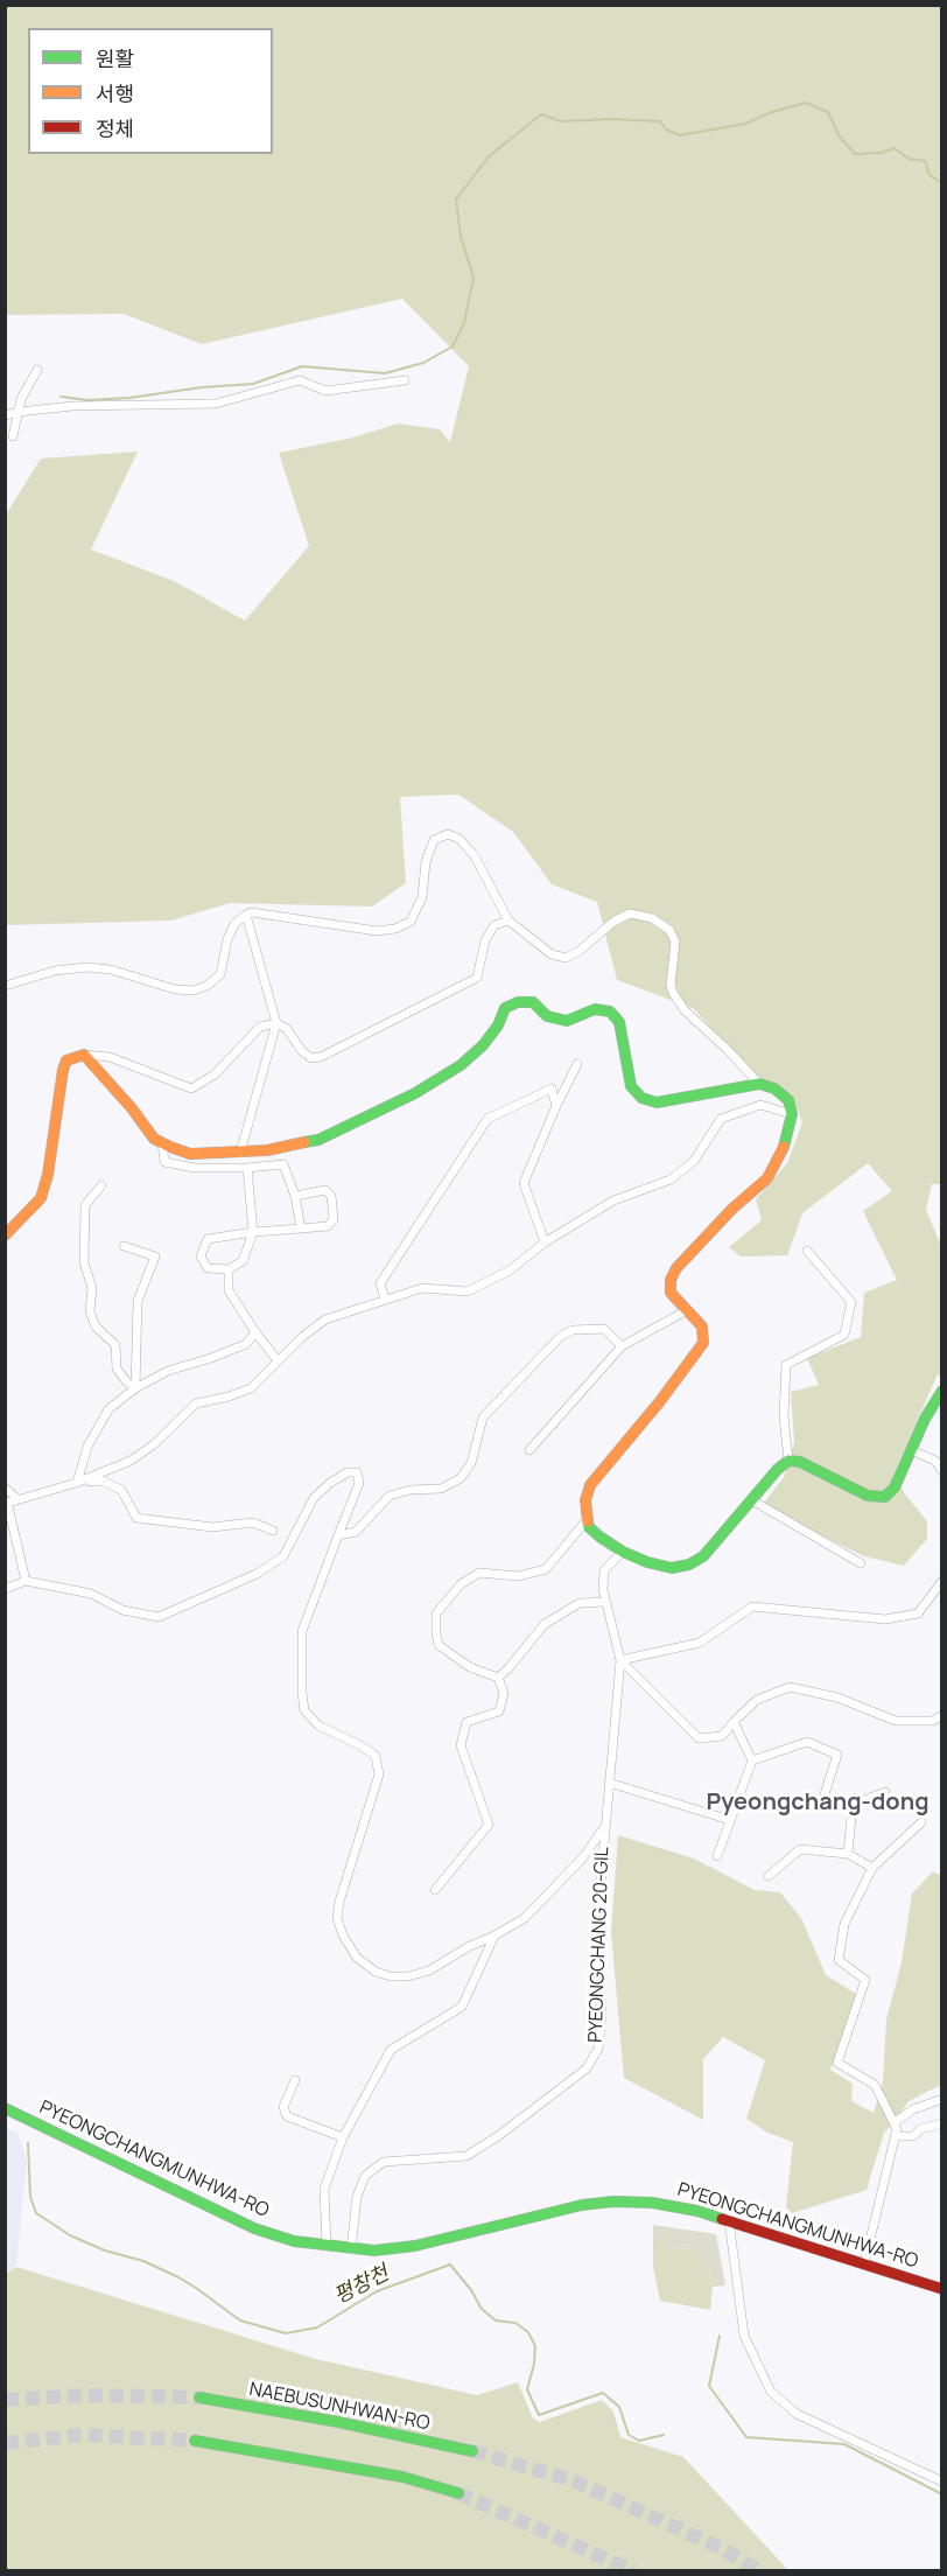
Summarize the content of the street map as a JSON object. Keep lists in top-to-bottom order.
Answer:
{
  "streets": {
    "main road": ["PYEONGCHANGMUNHWA-RO", "NAEBUSUNHWAN-RO"],
    "street": ["PYEONGCHANG 20-GIL"]
  },
  "crossings": [
    ["PYEONGCHANG 20-GIL", "PYEONGCHANGMUNHWA-RO"]
  ],
  "districts": ["Pyeongchang-dong"],
  "water": ["평창천"],
  "legend": ["원활", "서행", "정체"]
}
